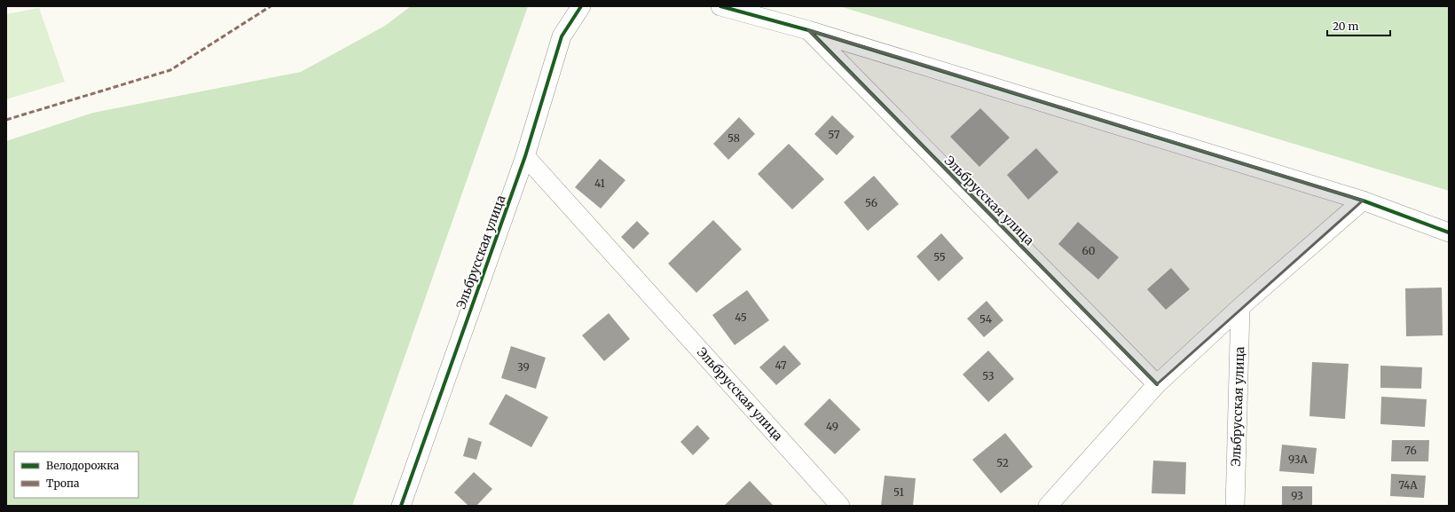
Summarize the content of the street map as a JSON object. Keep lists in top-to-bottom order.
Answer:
{
  "streets": {
    "street": ["Эльбрусская улица"]
  },
  "house_numbers": [
    "57",
    "58",
    "41",
    "56",
    "60",
    "55",
    "45",
    "54",
    "47",
    "39",
    "53",
    "49",
    "76",
    "93А",
    "52",
    "74А",
    "51",
    "93"
  ],
  "legend": ["Велодорожка", "Тропа"],
  "scale_bar": "20 m"
}
